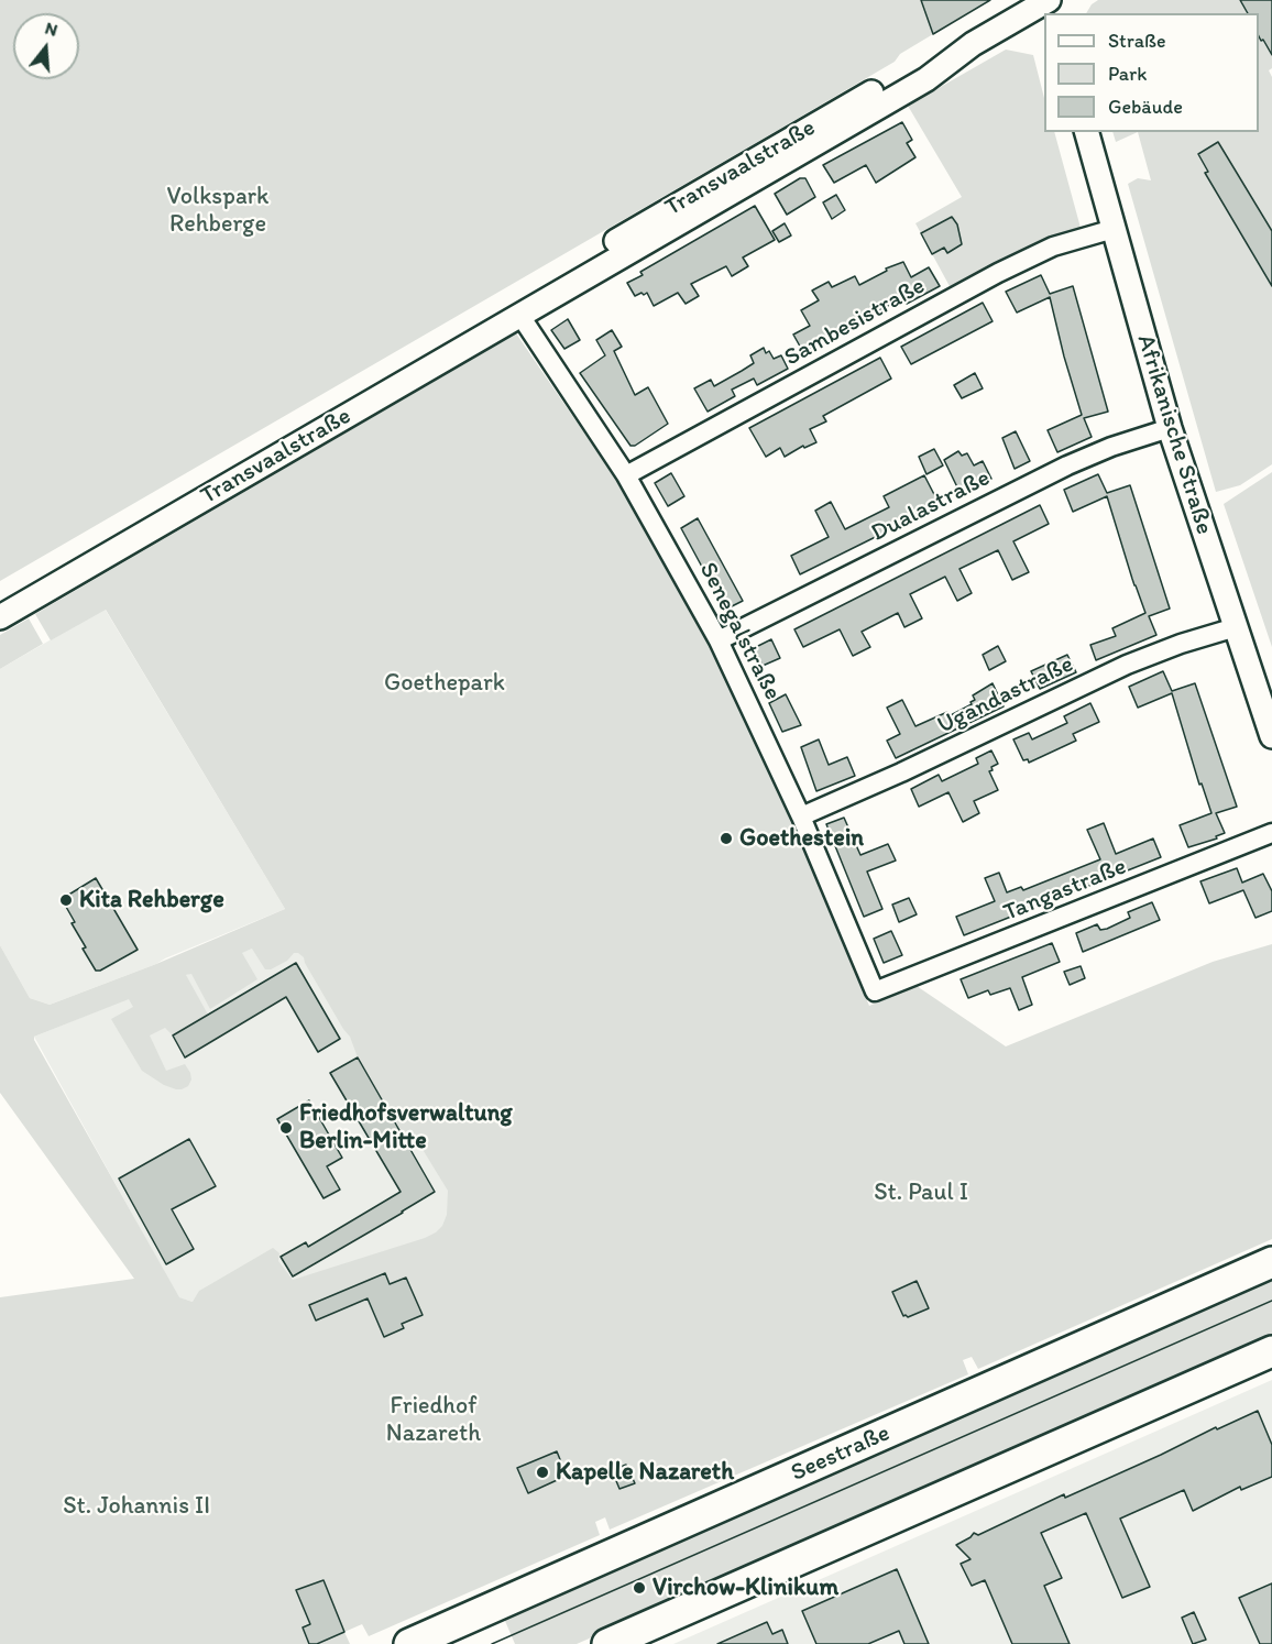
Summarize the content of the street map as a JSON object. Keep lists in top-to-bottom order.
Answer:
{
  "streets": {
    "main road": ["Seestraße"],
    "street": [
      "Transvaalstraße",
      "Sambesistraße",
      "Afrikanische Straße",
      "Dualastraße",
      "Senegalstraße",
      "Ugandastraße",
      "Tangastraße"
    ]
  },
  "crossings": [
    ["Transvaalstraße", "Senegalstraße"],
    ["Sambesistraße", "Afrikanische Straße"],
    ["Sambesistraße", "Senegalstraße"],
    ["Afrikanische Straße", "Dualastraße"],
    ["Afrikanische Straße", "Ugandastraße"],
    ["Dualastraße", "Senegalstraße"],
    ["Senegalstraße", "Ugandastraße"],
    ["Senegalstraße", "Tangastraße"]
  ],
  "parks": [
    "Volkspark Rehberge",
    "Goethepark",
    "St. Paul I",
    "Friedhof Nazareth",
    "St. Johannis II"
  ],
  "places": [
    "Goethestein",
    "Kita Rehberge",
    "Friedhofsverwaltung Berlin-Mitte",
    "Kapelle Nazareth",
    "Virchow-Klinikum"
  ],
  "legend": ["Straße", "Park", "Gebäude"],
  "north": "top"
}
